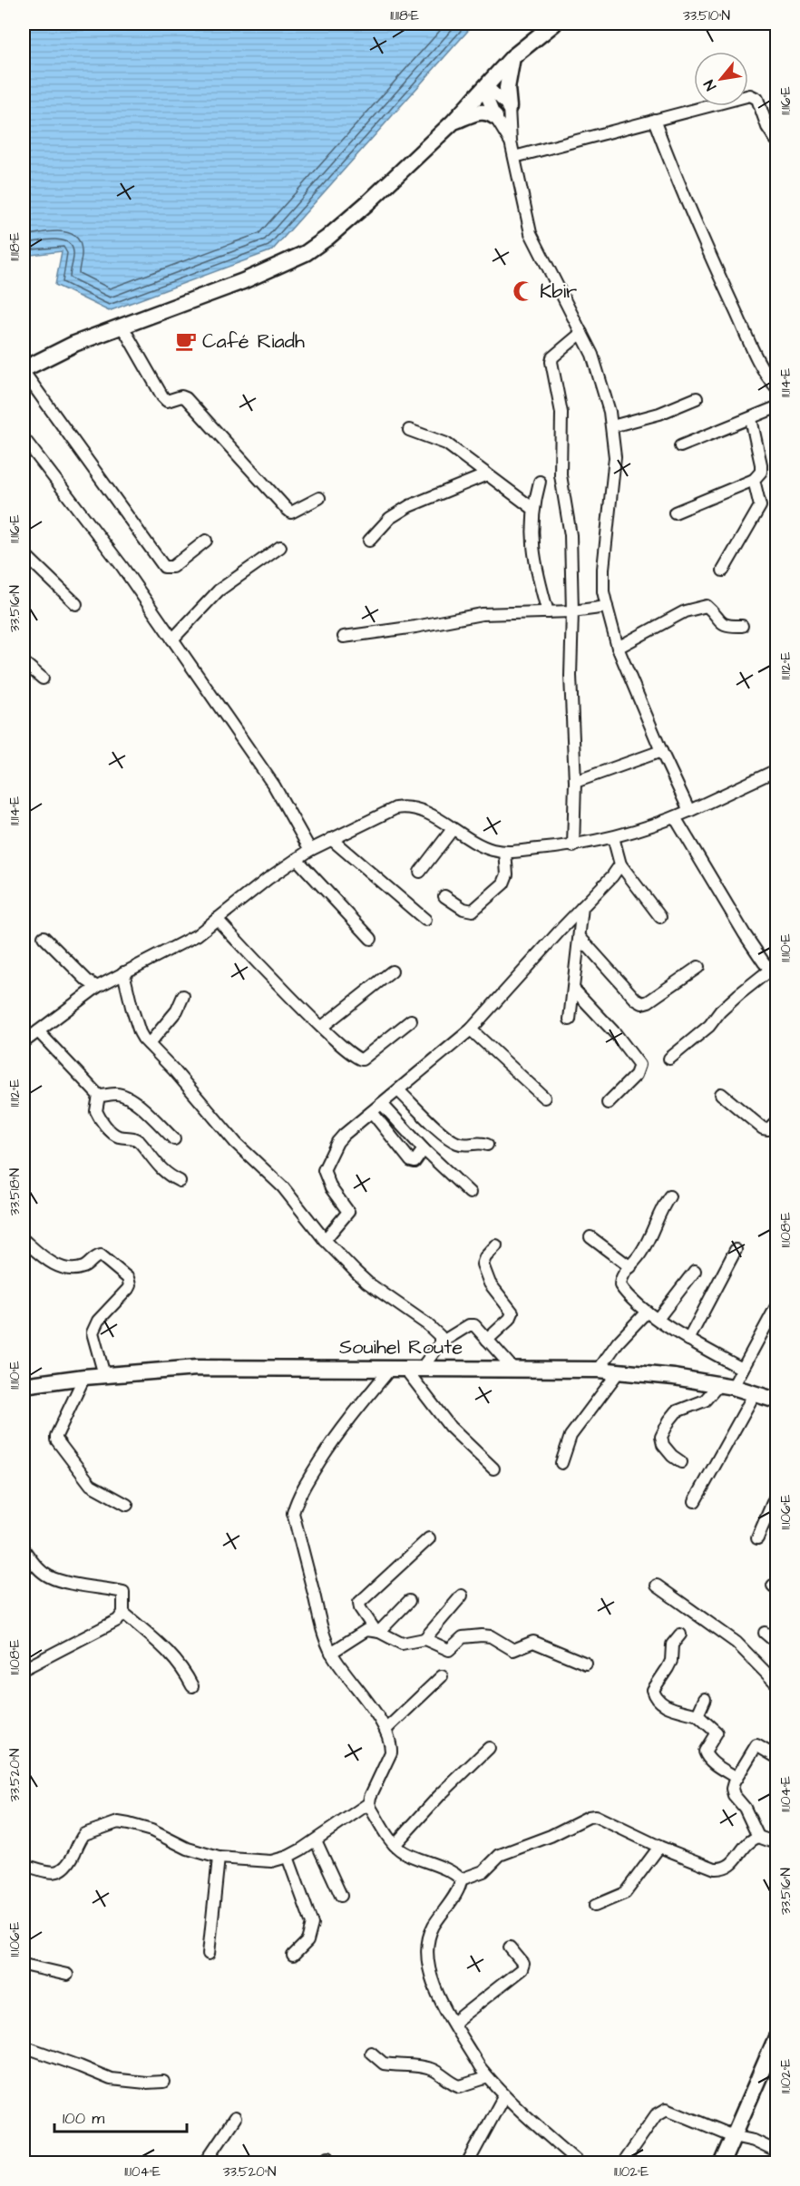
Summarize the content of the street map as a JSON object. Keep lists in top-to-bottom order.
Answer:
{
  "streets": {
    "main road": ["Souihel Route"]
  },
  "places": {
    "mosque": ["Kbir"],
    "cafe": ["Café Riadh"]
  },
  "scale_bar": "100 m",
  "north": "bottom left",
  "coordinates": [
    "11.118°E",
    "33.510°N",
    "11.116°E",
    "11.114°E",
    "33.516°N",
    "11.112°E",
    "11.110°E",
    "33.518°N",
    "11.108°E",
    "11.106°E",
    "33.520°N",
    "11.104°E",
    "11.102°E"
  ]
}
